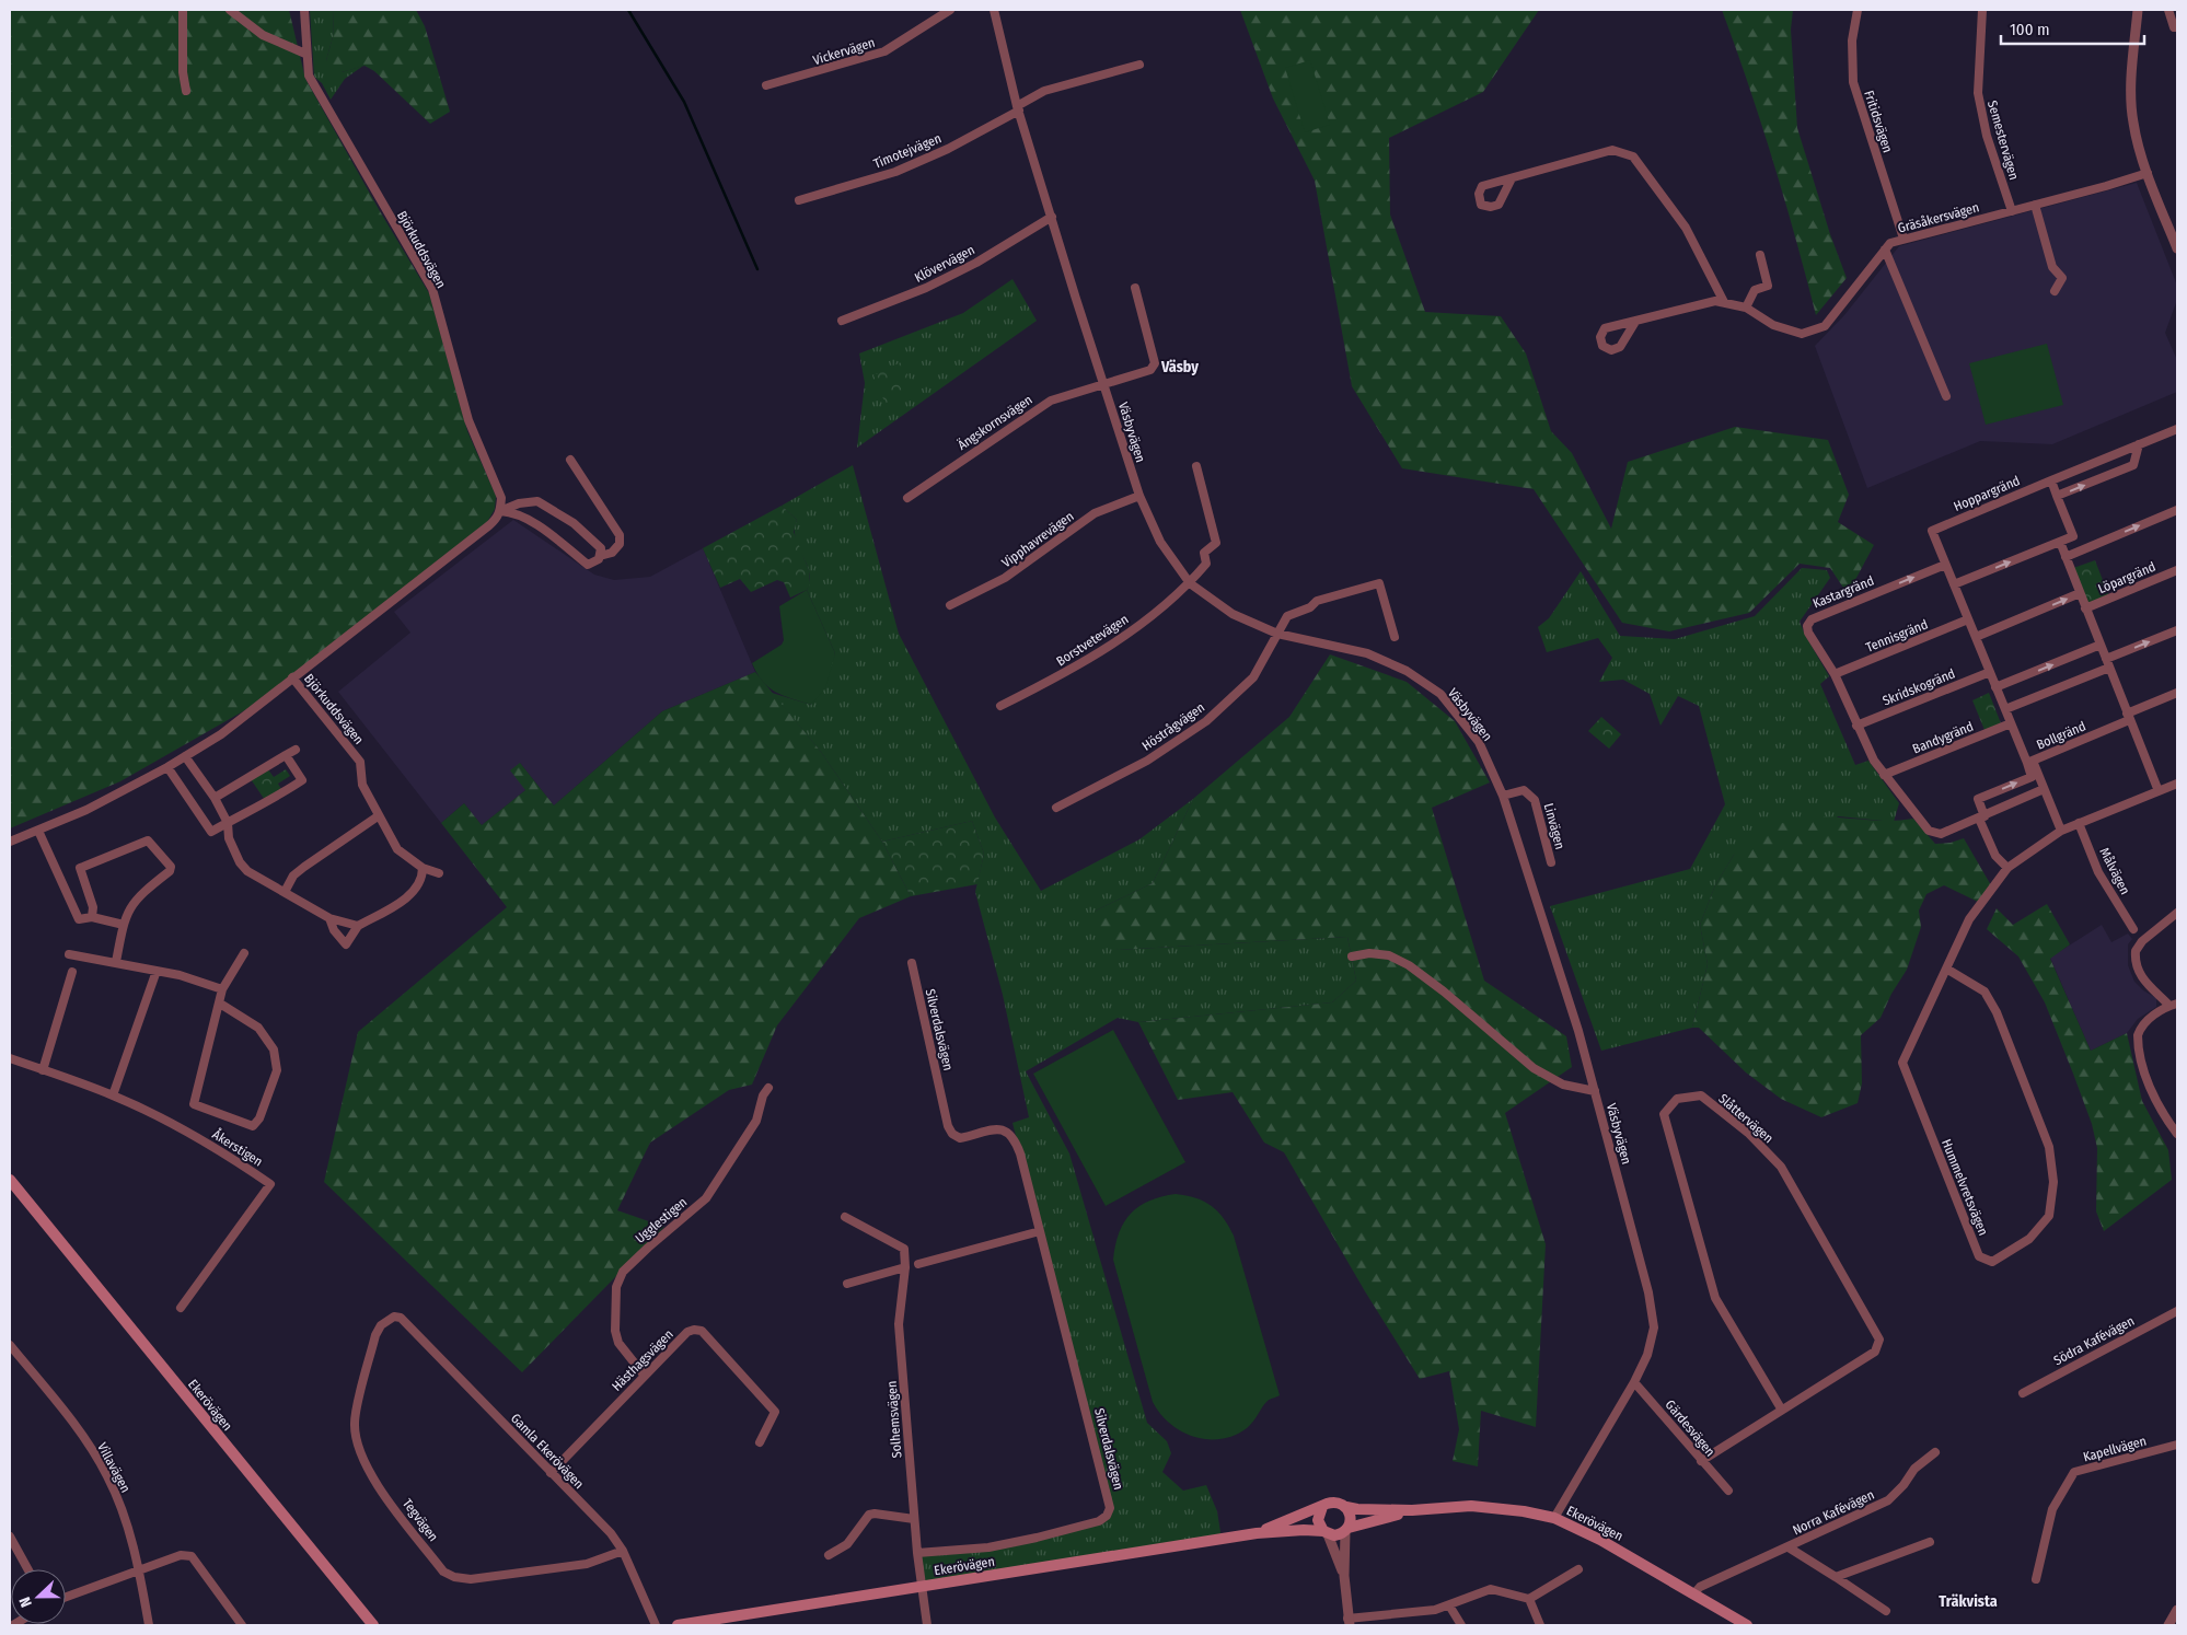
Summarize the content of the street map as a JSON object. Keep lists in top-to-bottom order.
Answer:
{
  "streets": {
    "main road": ["Ekerövägen"],
    "street": [
      "Vickervägen",
      "Fritidsvägen",
      "Semestervägen",
      "Timotejvägen",
      "Gräsåkersvägen",
      "Björkuddsvägen",
      "Klövervägen",
      "Ängskornsvägen",
      "Väsbyvägen",
      "Hoppargränd",
      "Vipphavrevägen",
      "Löpargränd",
      "Kastargränd",
      "Tennisgränd",
      "Borstvetevägen",
      "Skridskogränd",
      "Höstrågvägen",
      "Bollgränd",
      "Bandygränd",
      "Linvägen",
      "Målvägen",
      "Silverdalsvägen",
      "Slåttervägen",
      "Åkerstigen",
      "Hummelvretsvägen",
      "Ugglestigen",
      "Södra Kafévägen",
      "Hästhagsvägen",
      "Solhemsvägen",
      "Gärdesvägen",
      "Kapellvägen",
      "Gamla Ekerövägen",
      "Villavägen",
      "Norra Kafévägen",
      "Tegvägen"
    ]
  },
  "crossings": [
    ["Fritidsvägen", "Gräsåkersvägen"],
    ["Semestervägen", "Gräsåkersvägen"],
    ["Timotejvägen", "Väsbyvägen"],
    ["Klövervägen", "Väsbyvägen"],
    ["Ängskornsvägen", "Väsbyvägen"],
    ["Väsbyvägen", "Vipphavrevägen"],
    ["Väsbyvägen", "Borstvetevägen"],
    ["Väsbyvägen", "Höstrågvägen"],
    ["Väsbyvägen", "Linvägen"],
    ["Väsbyvägen", "Ekerövägen"],
    ["Väsbyvägen", "Gärdesvägen"],
    ["Hoppargränd", "Kastargränd"],
    ["Kastargränd", "Tennisgränd"],
    ["Kastargränd", "Skridskogränd"],
    ["Kastargränd", "Bandygränd"],
    ["Bollgränd", "Hummelvretsvägen"],
    ["Målvägen", "Hummelvretsvägen"],
    ["Silverdalsvägen", "Solhemsvägen"],
    ["Slåttervägen", "Gärdesvägen"],
    ["Ugglestigen", "Hästhagsvägen"],
    ["Hästhagsvägen", "Gamla Ekerövägen"],
    ["Ekerövägen", "Solhemsvägen"],
    ["Ekerövägen", "Norra Kafévägen"],
    ["Gamla Ekerövägen", "Tegvägen"]
  ],
  "districts": ["Väsby", "Träkvista"],
  "scale_bar": "100 m",
  "north": "left"
}
